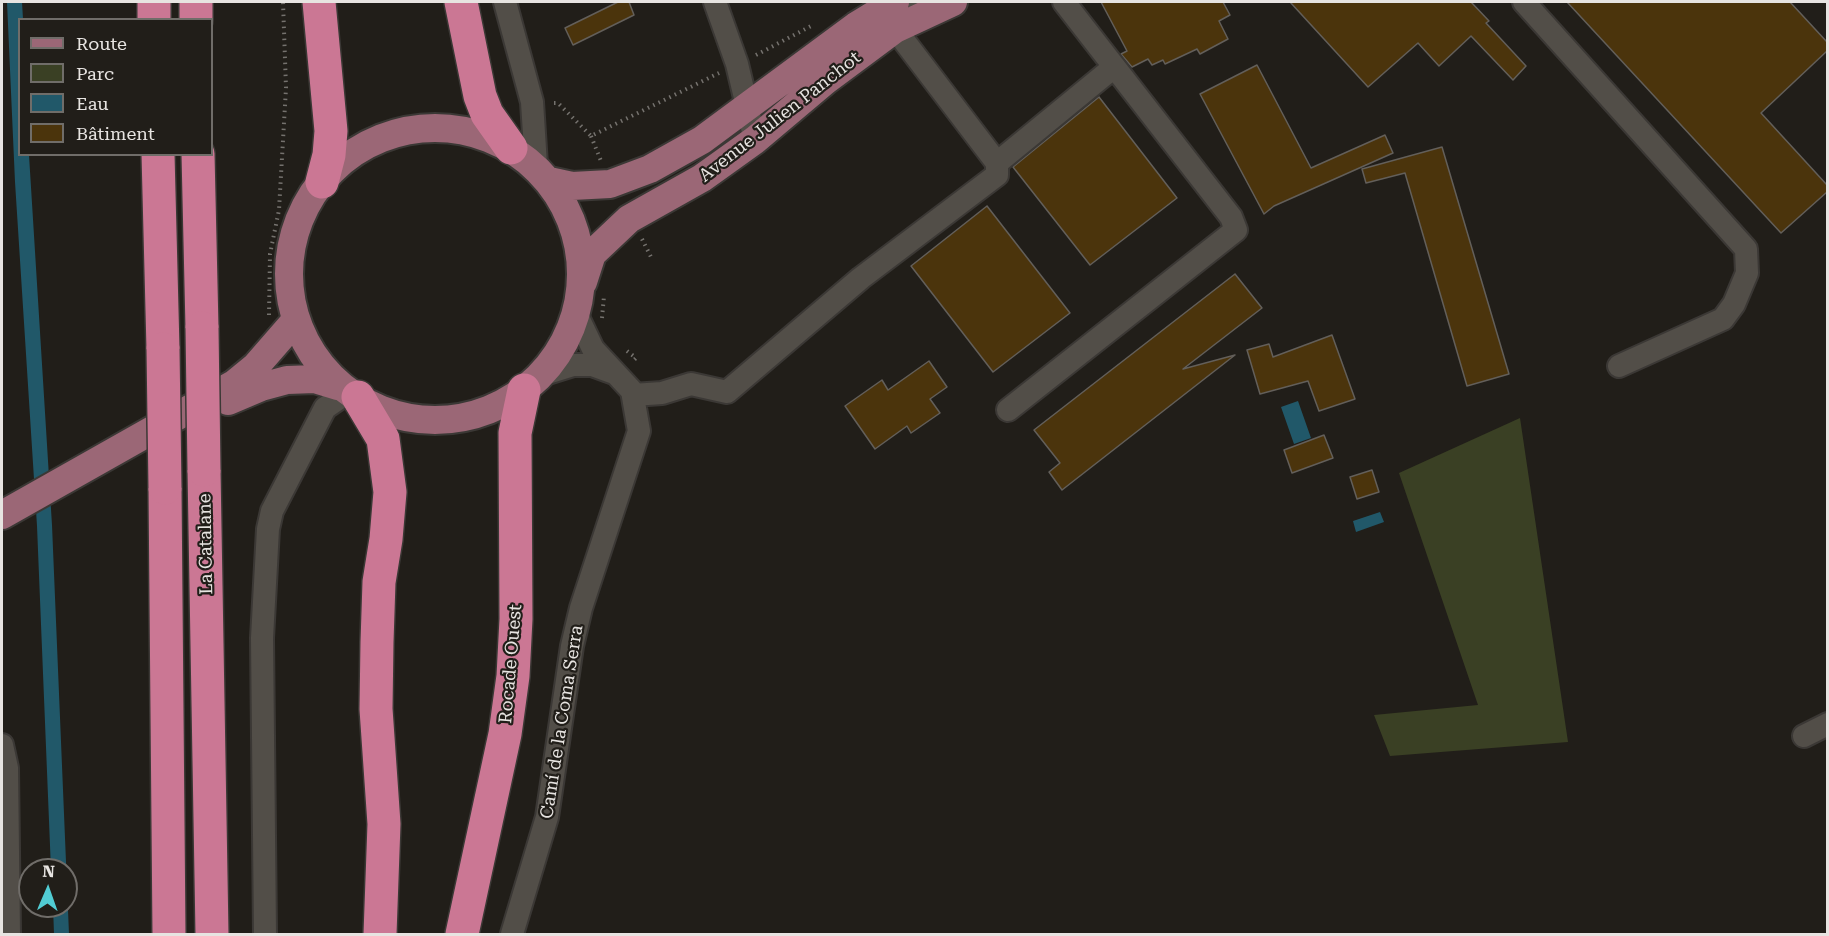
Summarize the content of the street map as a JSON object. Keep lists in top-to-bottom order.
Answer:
{
  "streets": {
    "highway": ["La Catalane", "Rocade Ouest"],
    "main road": ["Avenue Julien Panchot"],
    "street": ["Camí de la Coma Serra"]
  },
  "crossings": [
    ["Avenue Julien Panchot", "Camí de la Coma Serra"]
  ],
  "legend": [
    "Route",
    "Parc",
    "Eau",
    "Bâtiment"
  ],
  "north": "top"
}
